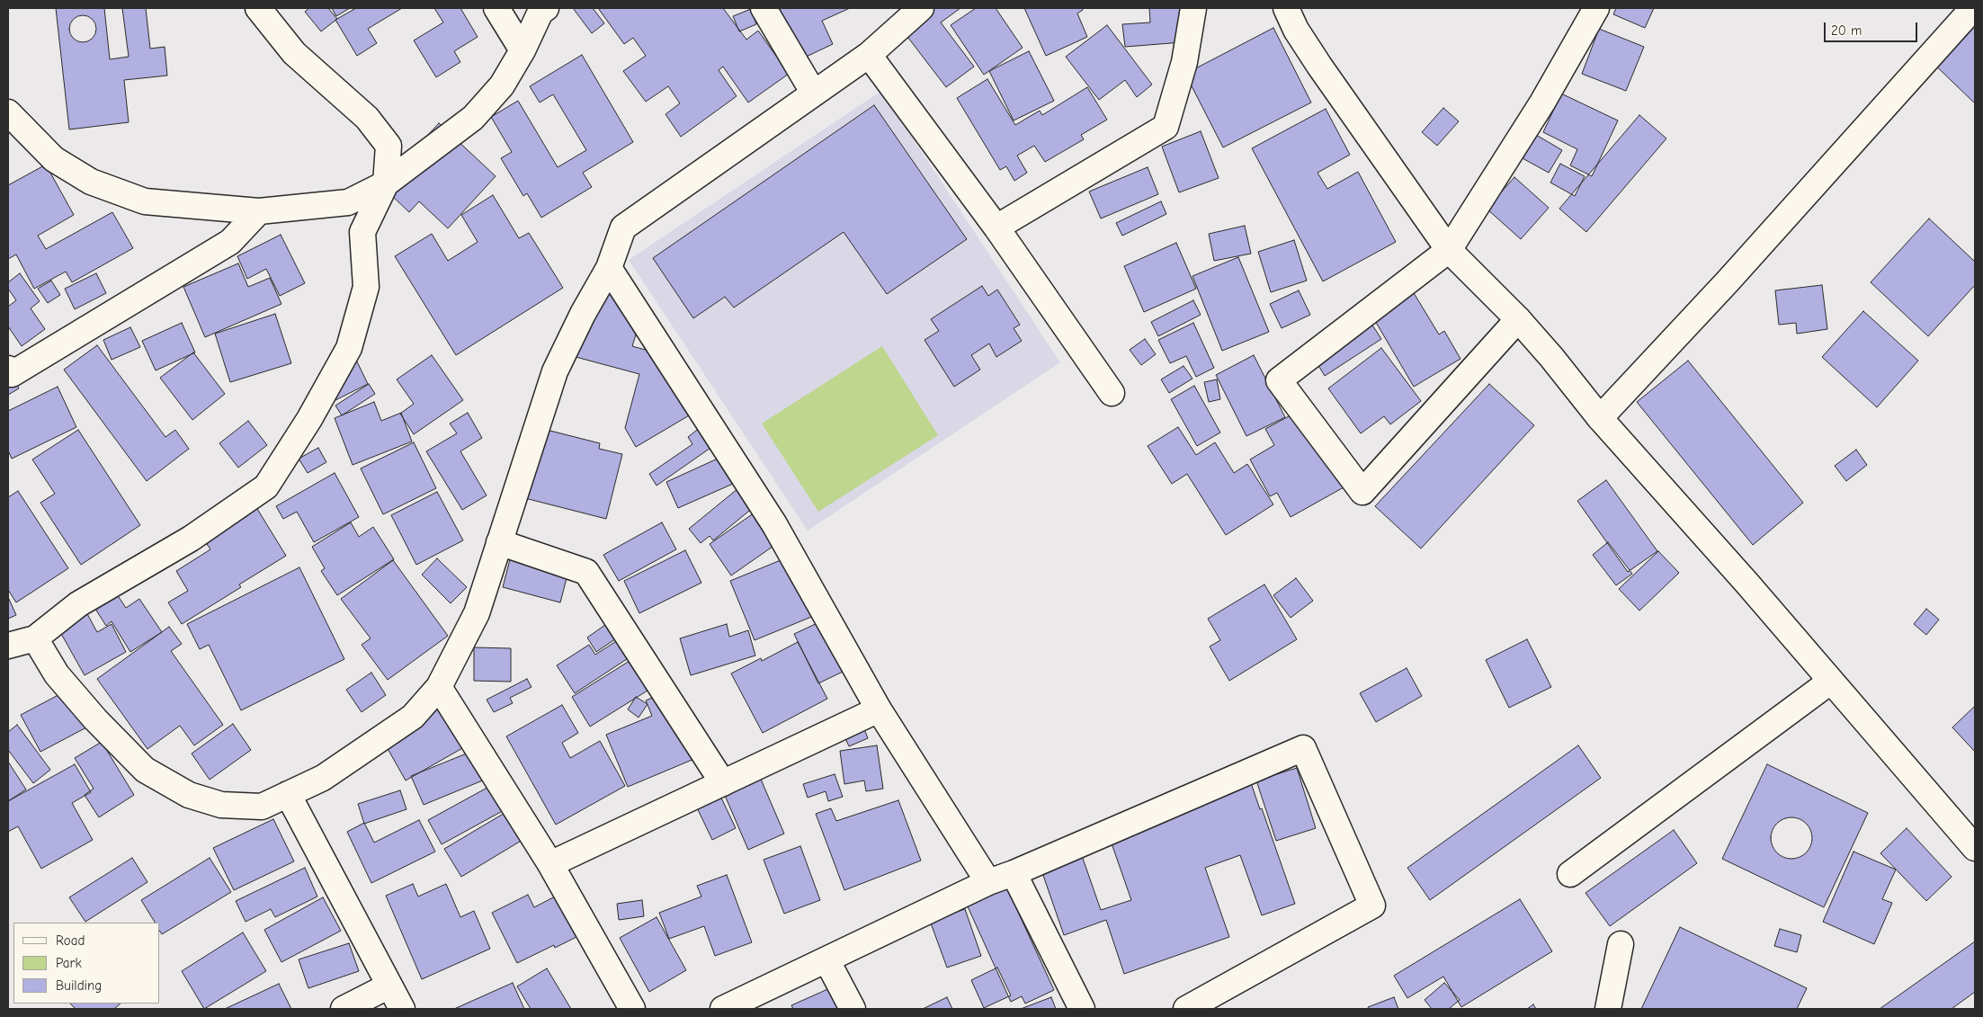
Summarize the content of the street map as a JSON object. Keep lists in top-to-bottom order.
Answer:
{
  "legend": ["Road", "Park", "Building"],
  "scale_bar": "20 m"
}
